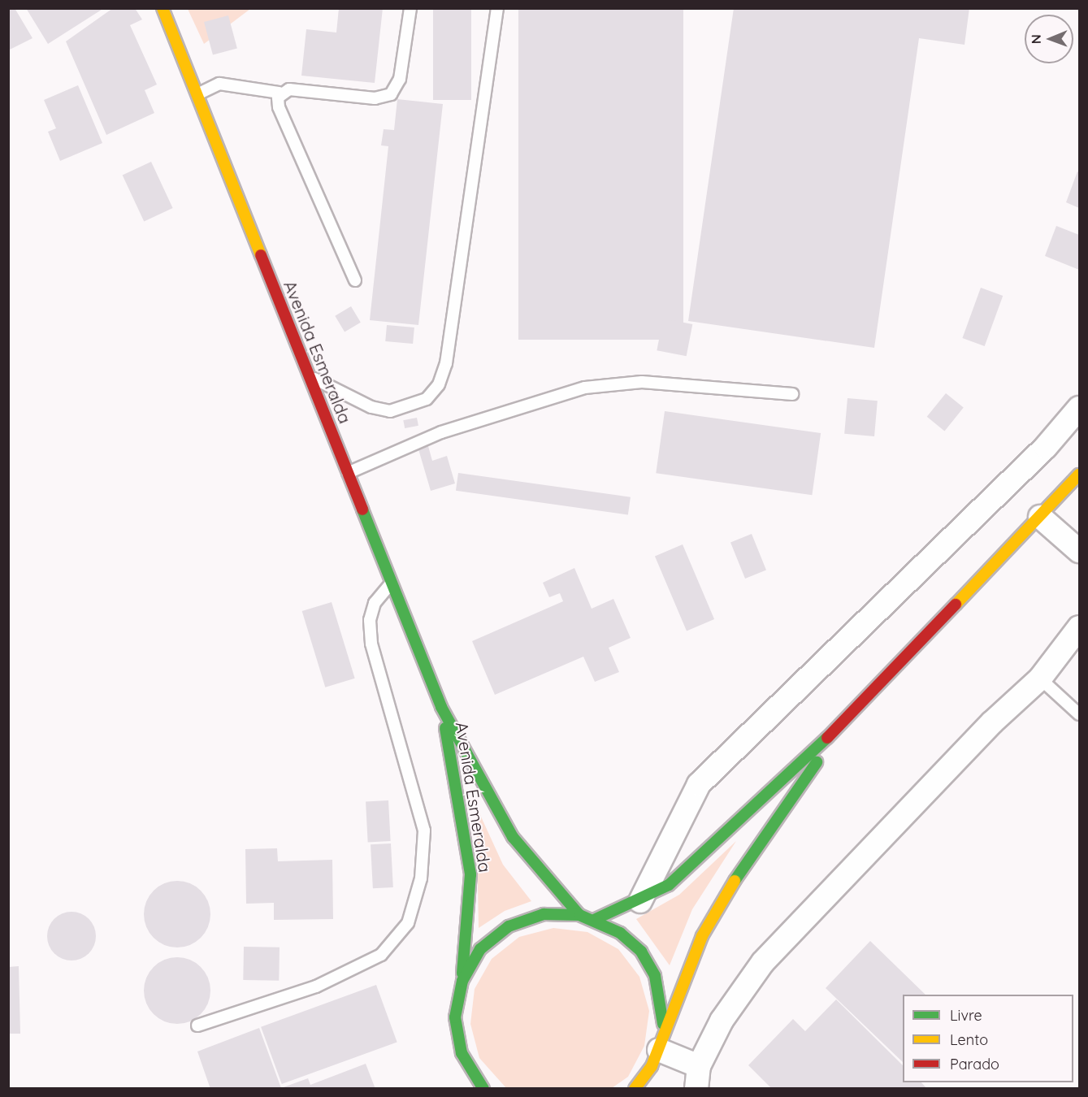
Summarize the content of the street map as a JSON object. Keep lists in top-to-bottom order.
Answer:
{
  "streets": {
    "main road": ["Avenida Esmeralda"]
  },
  "legend": ["Livre", "Lento", "Parado"],
  "north": "left"
}
